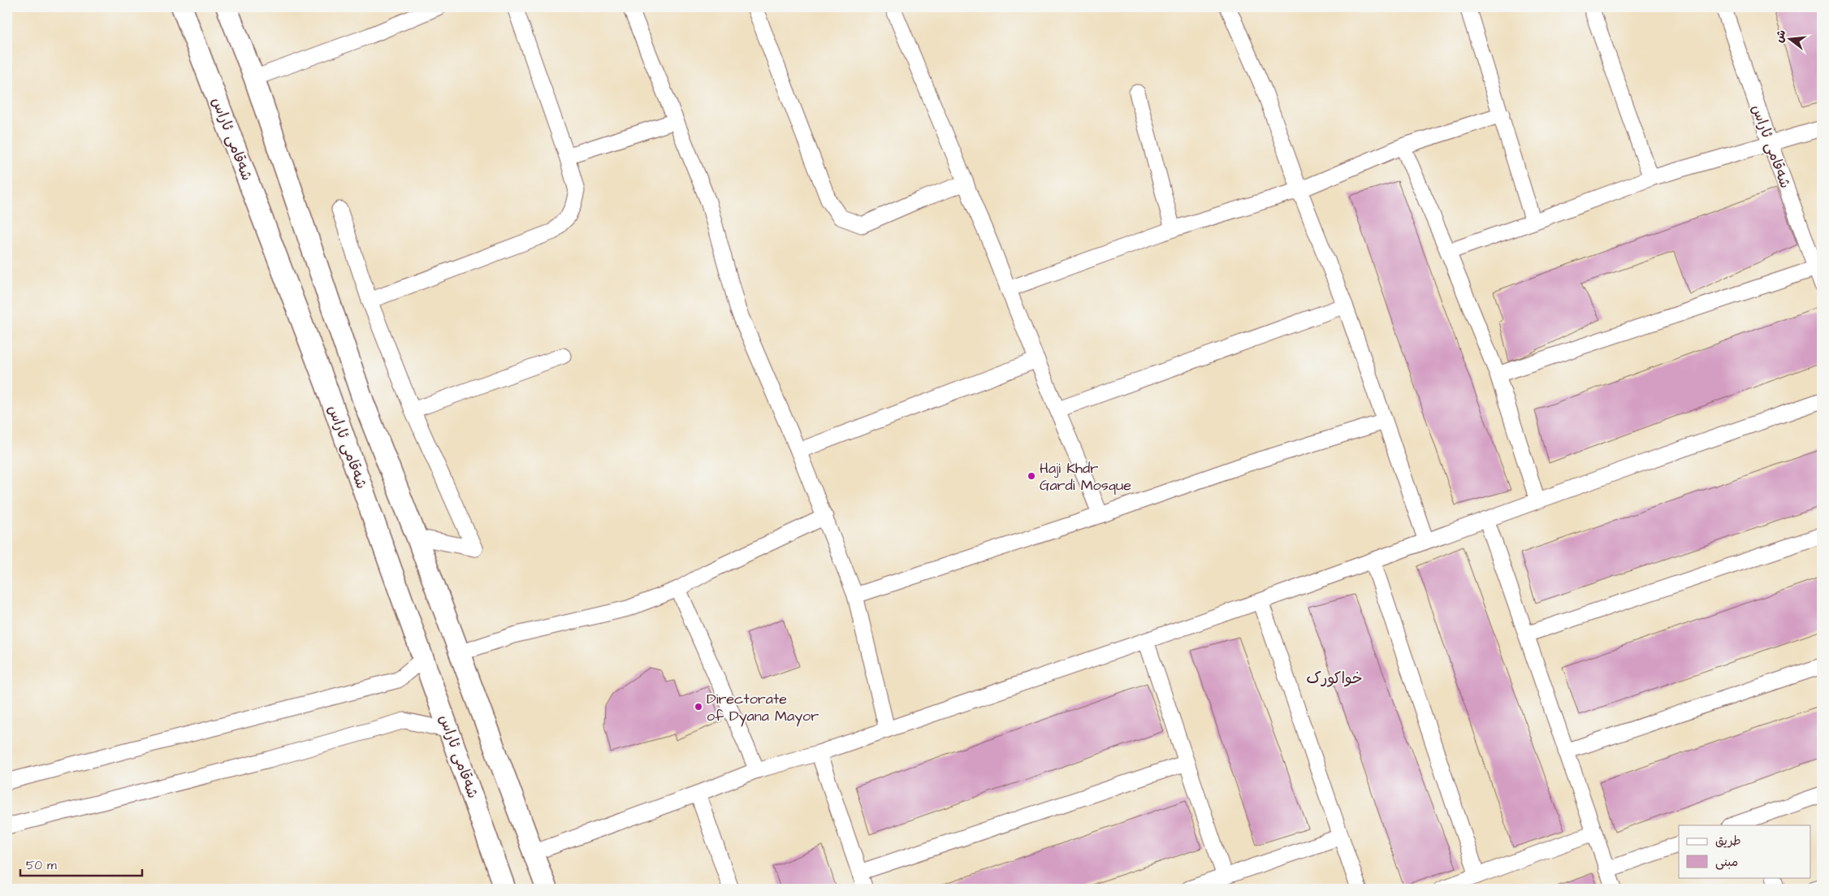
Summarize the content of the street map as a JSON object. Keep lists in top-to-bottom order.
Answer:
{
  "streets": {
    "main road": ["شەقامی ئاراس"]
  },
  "districts": ["خواکورک"],
  "places": ["Haji Khdr Gardi Mosque", "Directorate of Dyana Mayor"],
  "legend": ["طريق", "مبنى"],
  "scale_bar": "50 m",
  "north": "left"
}
